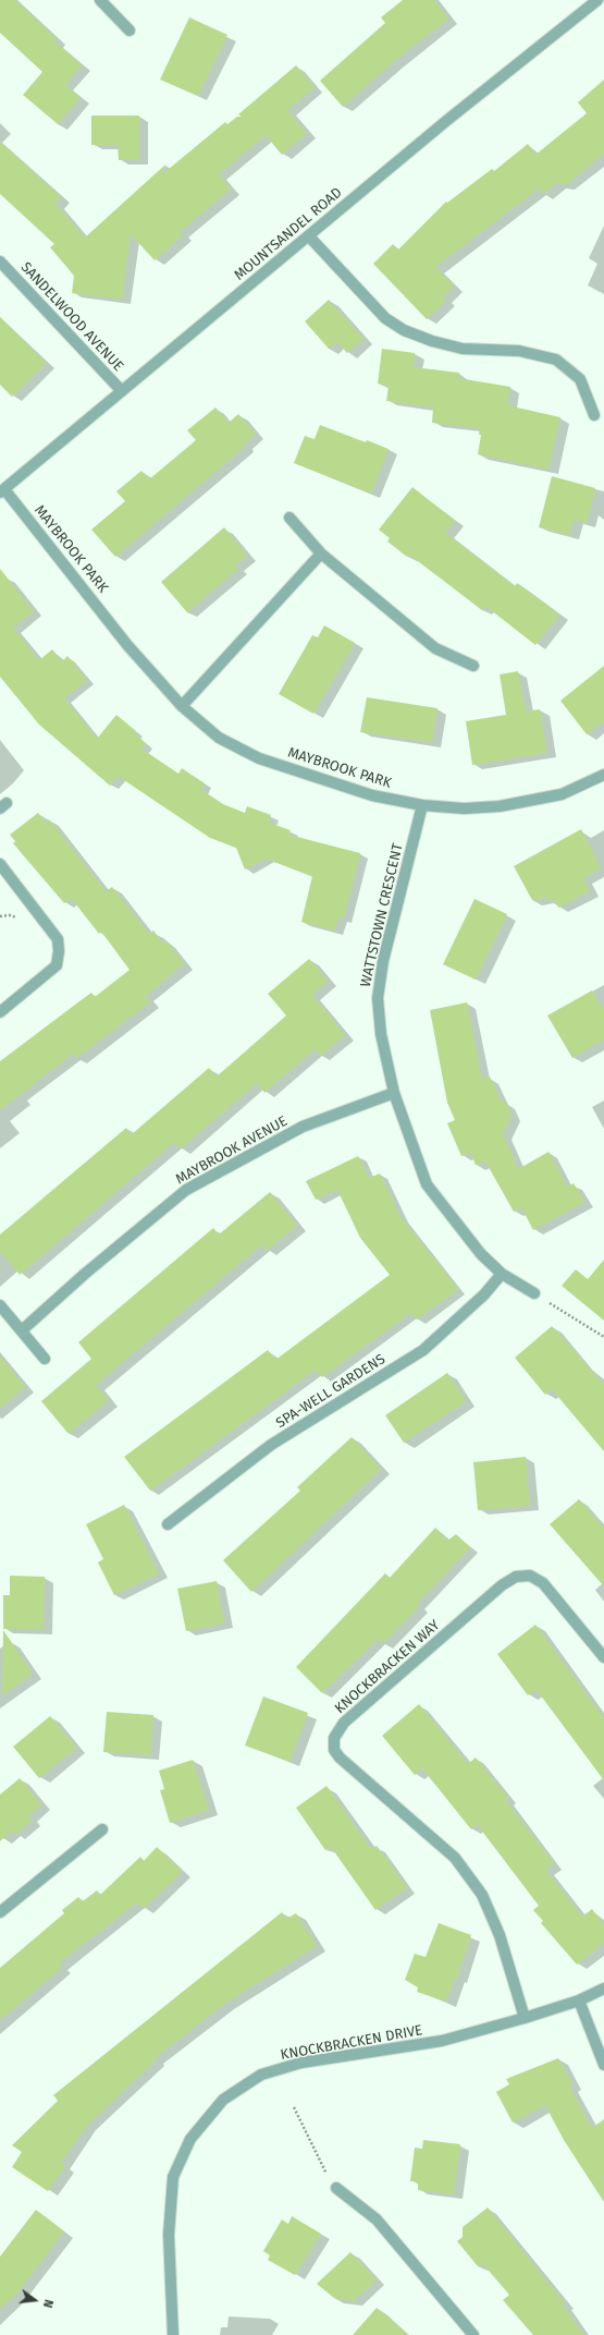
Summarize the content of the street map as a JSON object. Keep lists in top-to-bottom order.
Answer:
{
  "streets": {
    "street": [
      "MOUNTSANDEL ROAD",
      "SANDELWOOD AVENUE",
      "MAYBROOK PARK",
      "WATTSTOWN CRESCENT",
      "MAYBROOK AVENUE",
      "SPA-WELL GARDENS",
      "KNOCKBRACKEN WAY",
      "KNOCKBRACKEN DRIVE"
    ]
  },
  "crossings": [
    ["MOUNTSANDEL ROAD", "SANDELWOOD AVENUE"],
    ["MOUNTSANDEL ROAD", "MAYBROOK PARK"],
    ["MAYBROOK PARK", "WATTSTOWN CRESCENT"],
    ["WATTSTOWN CRESCENT", "MAYBROOK AVENUE"],
    ["WATTSTOWN CRESCENT", "SPA-WELL GARDENS"],
    ["KNOCKBRACKEN WAY", "KNOCKBRACKEN DRIVE"]
  ],
  "north": "right"
}
